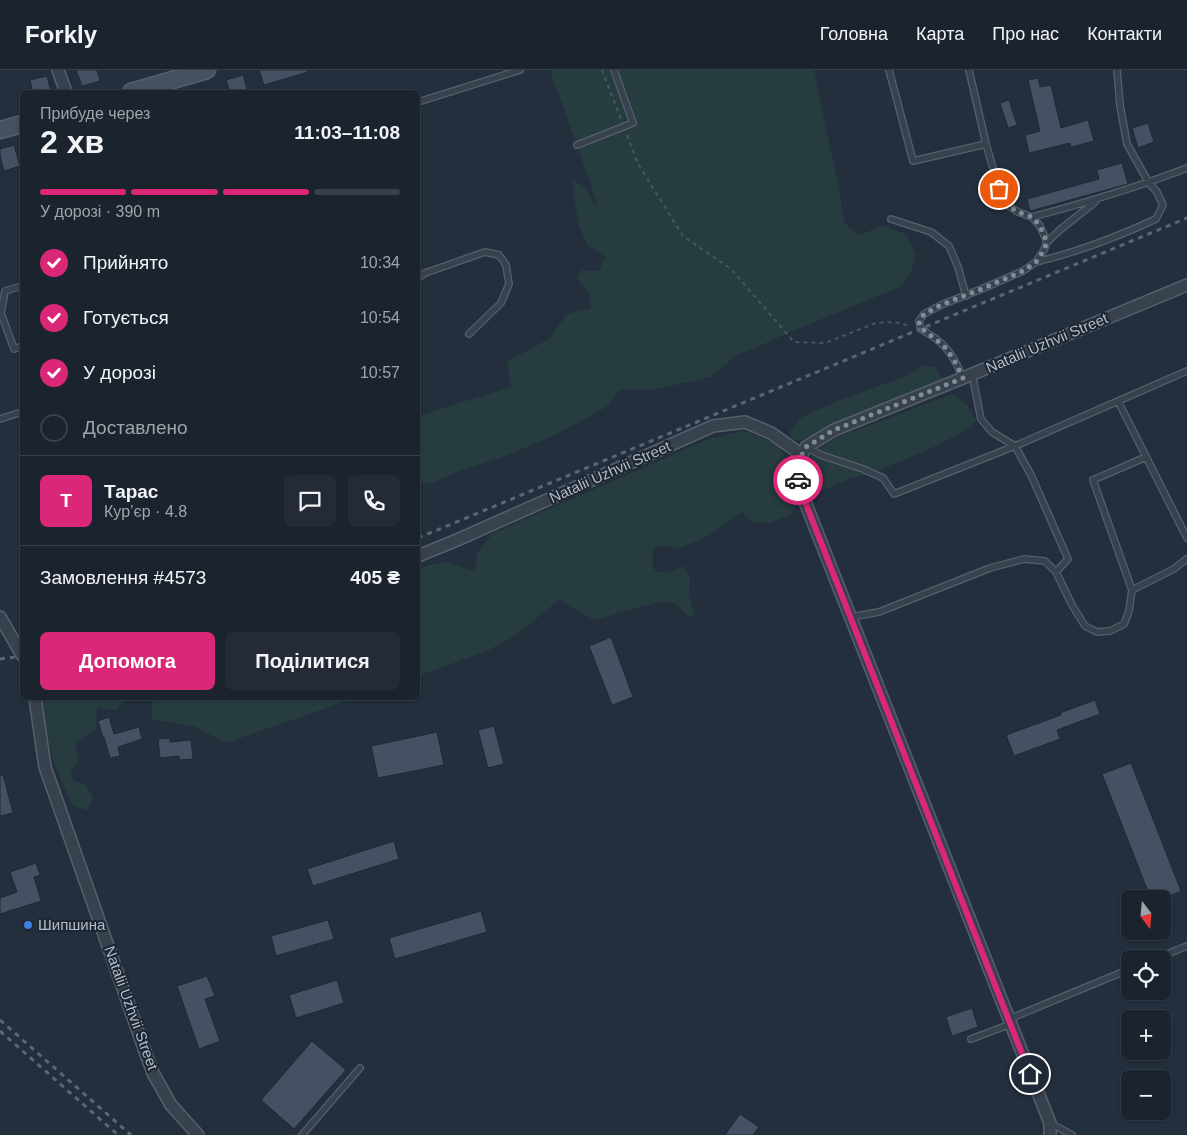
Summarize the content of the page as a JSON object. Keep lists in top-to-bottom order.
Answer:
{
  "streets": {
    "street": ["Natalii Uzhvii Street"]
  },
  "places": ["Шипшина"],
  "north": "bottom",
  "page": {
    "header": "Forkly",
    "nav": [
      "Головна",
      "Карта",
      "Про нас",
      "Контакти"
    ],
    "heading": ["2 хв", "Прибуде через", "11:03–11:08"],
    "panel": [
      "Тарас",
      "Кур’єр · 4.8",
      "Замовлення #4573",
      "405 ₴"
    ],
    "bar": "У дорозі · 390 m",
    "list": [
      ["Прийнято", "10:34"],
      ["Готується", "10:54"],
      ["У дорозі", "10:57"],
      "Доставлено"
    ],
    "round": "Т",
    "buttons": ["Допомога", "Поділитися"],
    "map_buttons": ["+", "−"]
  }
}
